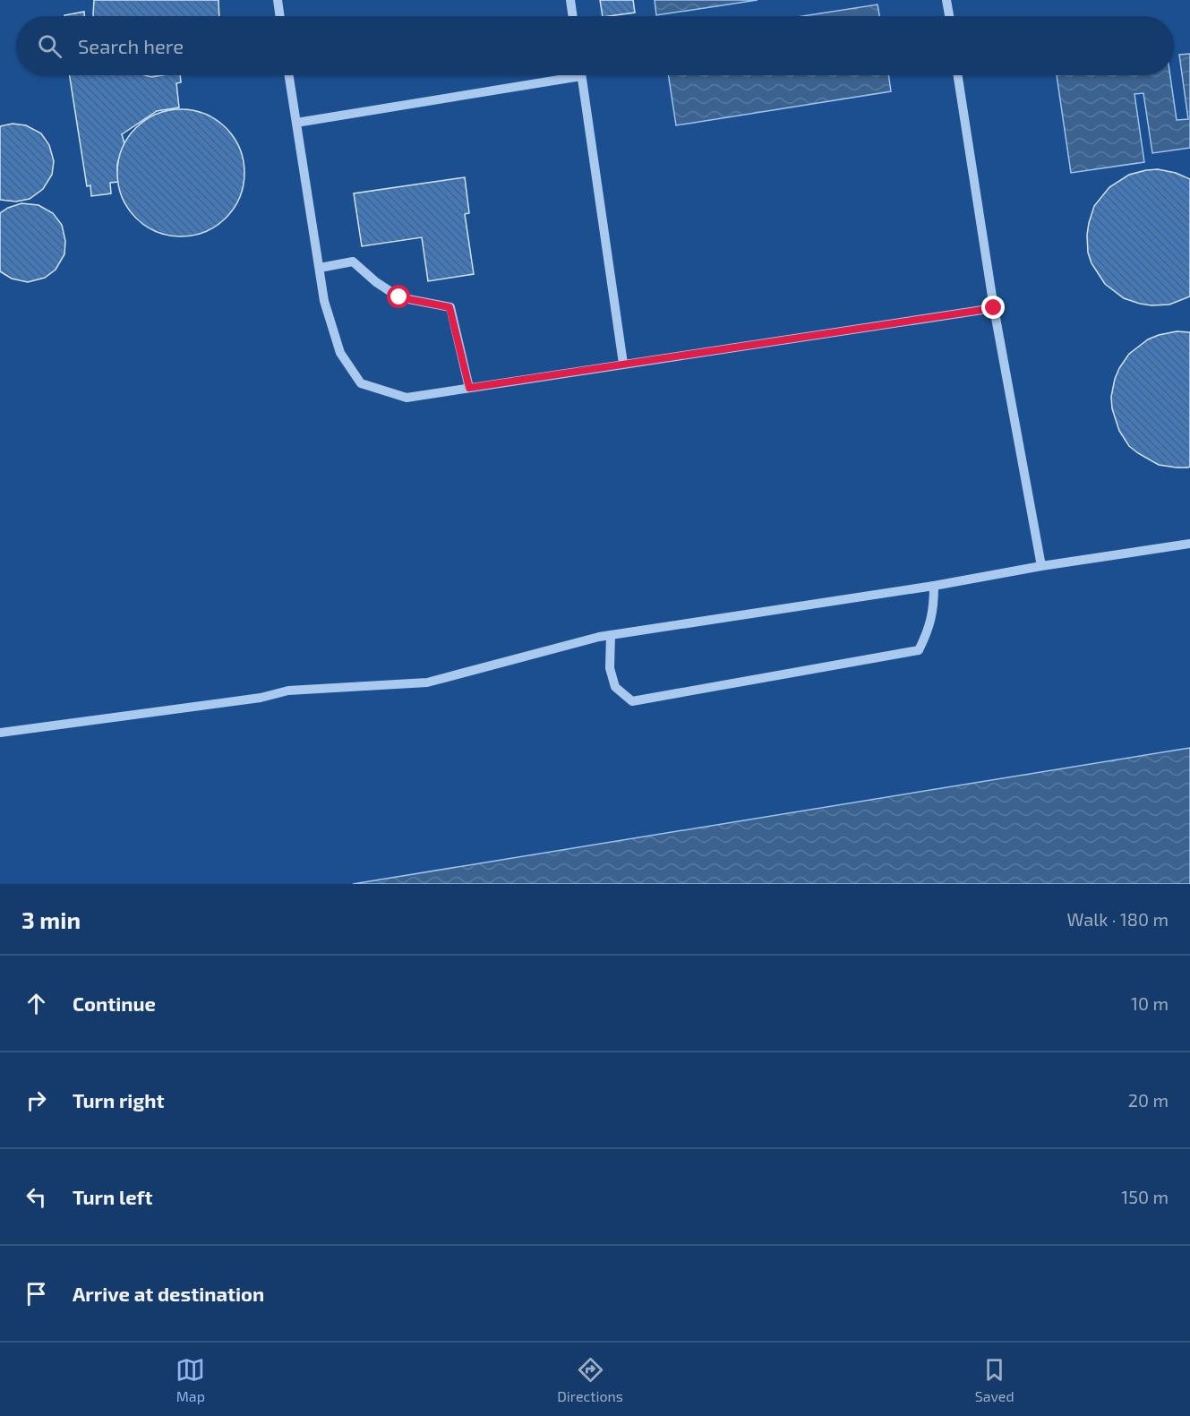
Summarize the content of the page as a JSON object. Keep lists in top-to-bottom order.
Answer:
{
  "page": {
    "search": "Search here",
    "heading": ["3 min", "Walk · 180 m"],
    "list": [
      ["Continue", "10 m"],
      ["Turn right", "20 m"],
      ["Turn left", "150 m"],
      "Arrive at destination"
    ],
    "nav": ["Map", "Directions", "Saved"]
  }
}
